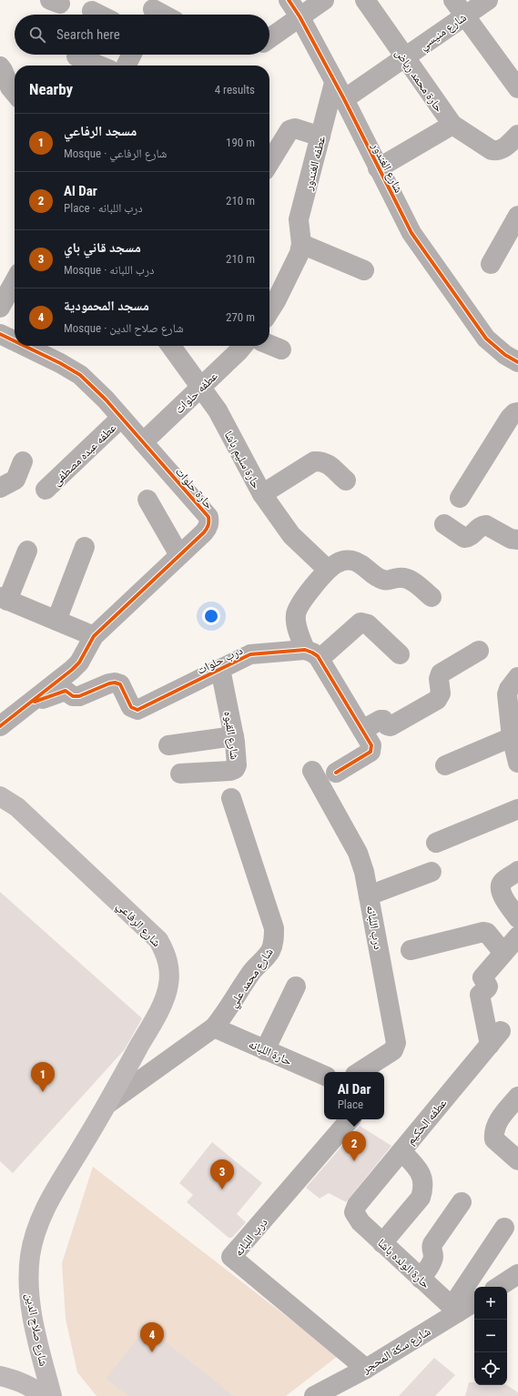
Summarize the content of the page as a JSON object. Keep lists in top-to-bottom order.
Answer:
{
  "streets": {
    "main road": ["شارع الرفاعي", "شارع صلاح الدين"],
    "street": [
      "شارع منيسي",
      "حارة محمد رياض",
      "عطفه الغندور",
      "شارع الغندور",
      "عطفه حلوات",
      "عطفه عبده مصطفى",
      "حارة سليم باشا",
      "حارة حلوات",
      "درب حلوات",
      "شارع القبوه",
      "درب اللبانه",
      "شارع محمد علي",
      "حارة اللبانه",
      "عطفه الحكيم",
      "حارة الولده باشا",
      "شارع سكة المحجر"
    ]
  },
  "crossings": [
    ["شارع منيسي", "حارة محمد رياض"],
    ["شارع منيسي", "عطفه الغندور"],
    ["شارع منيسي", "شارع الغندور"],
    ["عطفه الغندور", "شارع الغندور"],
    ["عطفه حلوات", "حارة سليم باشا"],
    ["عطفه حلوات", "حارة حلوات"],
    ["عطفه عبده مصطفى", "حارة حلوات"],
    ["حارة حلوات", "درب حلوات"],
    ["درب حلوات", "شارع القبوه"],
    ["شارع الرفاعي", "شارع محمد علي"],
    ["شارع الرفاعي", "شارع صلاح الدين"],
    ["درب اللبانه", "شارع سكة المحجر"],
    ["شارع محمد علي", "حارة اللبانه"],
    ["عطفه الحكيم", "حارة الولده باشا"],
    ["حارة الولده باشا", "شارع سكة المحجر"]
  ],
  "page": {
    "search": "Search here",
    "heading": ["Nearby", "4 results"],
    "list": [
      {
        "mark": "1",
        "name": "مسجد الرفاعي",
        "note": "Mosque · شارع الرفاعي",
        "value": "190 m"
      },
      {
        "mark": "2",
        "name": "Al Dar",
        "note": "Place · درب اللبانه",
        "value": "210 m"
      },
      {
        "mark": "3",
        "name": "مسجد قاني باي",
        "note": "Mosque · درب اللبانه",
        "value": "210 m"
      },
      {
        "mark": "4",
        "name": "مسجد المحمودية",
        "note": "Mosque · شارع صلاح الدين",
        "value": "270 m"
      }
    ],
    "pins": [
      "1",
      "2",
      "3",
      "4"
    ],
    "popup": ["Al Dar", "Place"],
    "map_buttons": ["+", "−"]
  }
}
